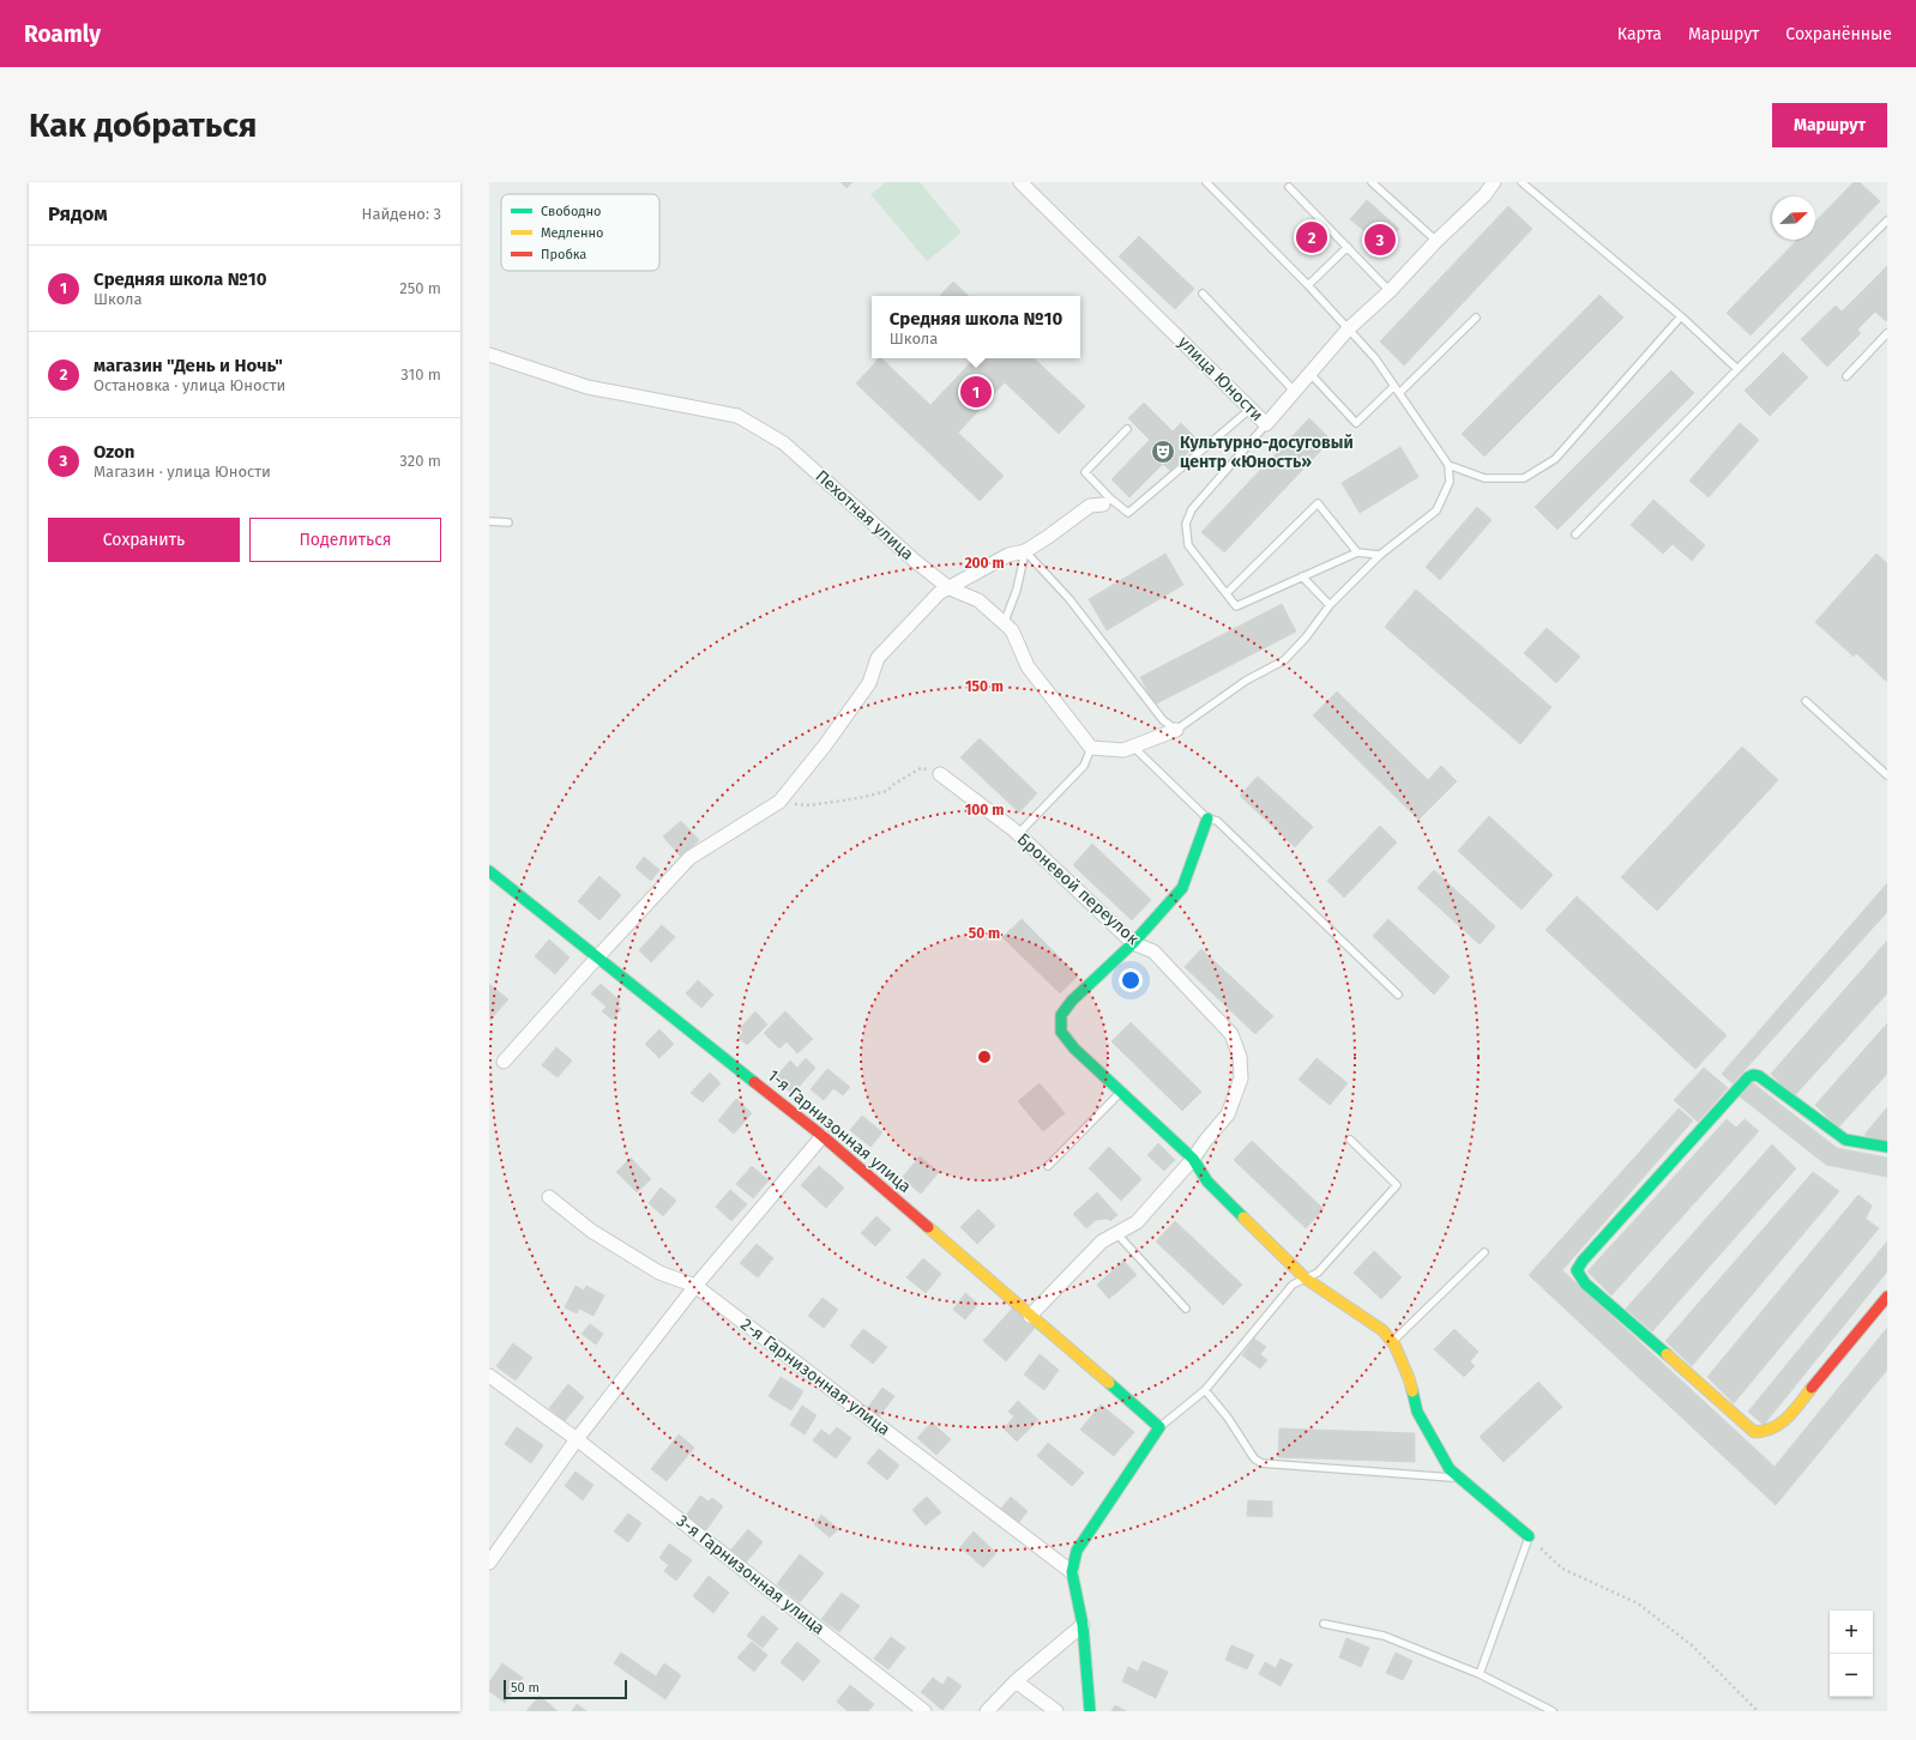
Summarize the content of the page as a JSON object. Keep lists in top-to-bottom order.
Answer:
{
  "streets": {
    "street": [
      "улица Юности",
      "Пехотная улица",
      "Броневой переулок",
      "1-я Гарнизонная улица",
      "2-я Гарнизонная улица",
      "3-я Гарнизонная улица"
    ]
  },
  "crossings": [
    ["Броневой переулок", "1-я Гарнизонная улица"]
  ],
  "places": {
    "theatre": ["Культурно-досуговый центр «Юность»"]
  },
  "legend": ["Свободно", "Медленно", "Пробка"],
  "scale_bar": "50 m",
  "north": "top right",
  "page": {
    "header": "Roamly",
    "nav": ["Карта", "Маршрут", "Сохранённые"],
    "buttons": [
      "Маршрут",
      ["Сохранить", "Поделиться"]
    ],
    "title": "Как добраться",
    "heading": ["Рядом", "Найдено: 3"],
    "pins": ["2", "3", "1"],
    "list": [
      {
        "mark": "1",
        "name": "Средняя школа №10",
        "note": "Школа",
        "value": "250 m"
      },
      {
        "mark": "2",
        "name": "магазин \"День и Ночь\"",
        "note": "Остановка · улица Юности",
        "value": "310 m"
      },
      {
        "mark": "3",
        "name": "Ozon",
        "note": "Магазин · улица Юности",
        "value": "320 m"
      }
    ],
    "popup": ["Средняя школа №10", "Школа"],
    "map_buttons": ["+", "−"],
    "scale": "50 m"
  },
  "rings": [
    "200 m",
    "150 m",
    "100 m",
    "50 m"
  ]
}
